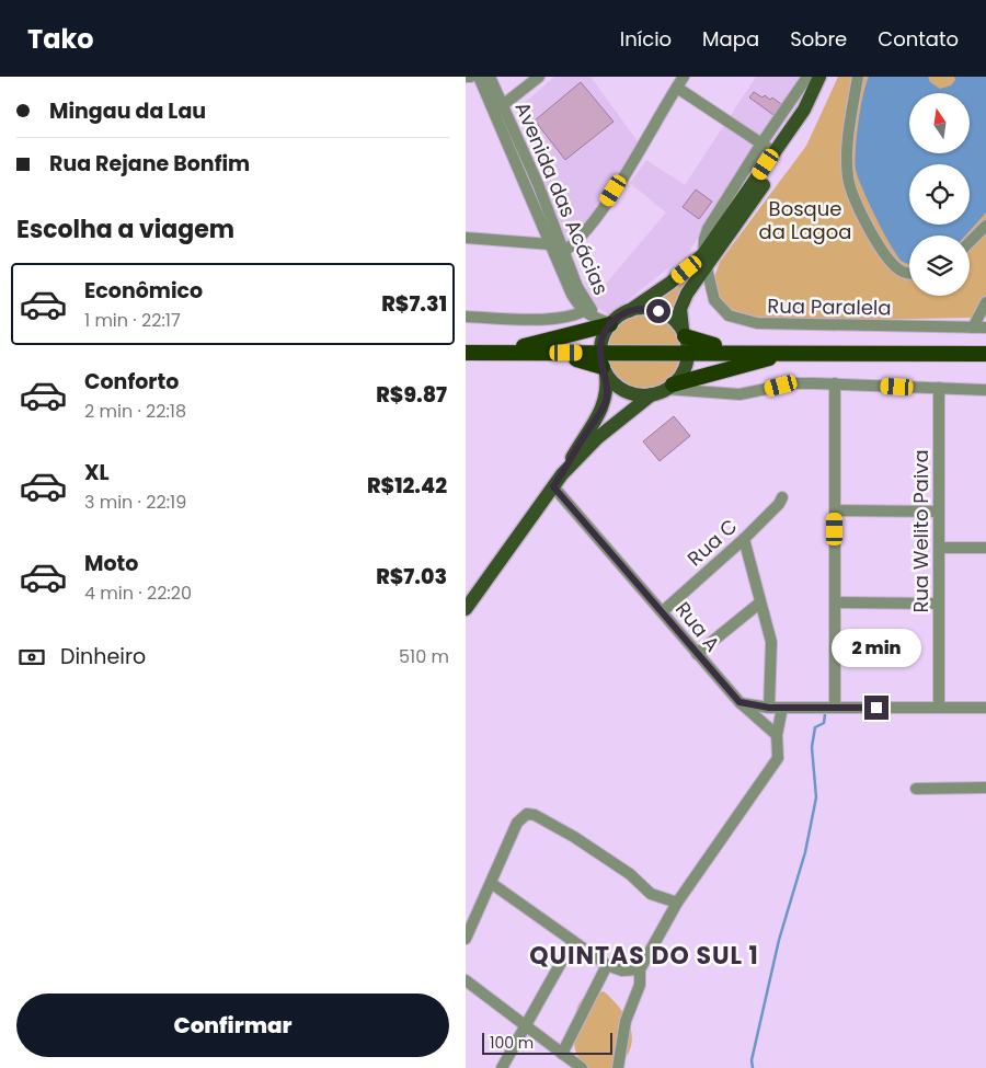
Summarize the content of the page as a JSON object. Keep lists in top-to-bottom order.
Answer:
{
  "streets": {
    "street": [
      "Avenida das Acácias",
      "Rua Paralela",
      "Rua Welito Paiva",
      "Rua C",
      "Rua A"
    ]
  },
  "crossings": [
    ["Rua C", "Rua A"]
  ],
  "districts": ["QUINTAS DO SUL 1"],
  "parks": ["Bosque da Lagoa"],
  "scale_bar": "100 m",
  "north": "top",
  "page": {
    "header": "Tako",
    "nav": [
      "Início",
      "Mapa",
      "Sobre",
      "Contato"
    ],
    "banner": ["Mingau da Lau", "Rua Rejane Bonfim"],
    "heading": "Escolha a viagem",
    "list": [
      {
        "name": "Econômico",
        "note": "1 min · 22:17",
        "value": "R$7.31"
      },
      {
        "name": "Conforto",
        "note": "2 min · 22:18",
        "value": "R$9.87"
      },
      {
        "name": "XL",
        "note": "3 min · 22:19",
        "value": "R$12.42"
      },
      {
        "name": "Moto",
        "note": "4 min · 22:20",
        "value": "R$7.03"
      }
    ],
    "pay": ["Dinheiro", "510 m"],
    "bubble": "2 min",
    "buttons": "Confirmar",
    "scale": "100 m"
  }
}
